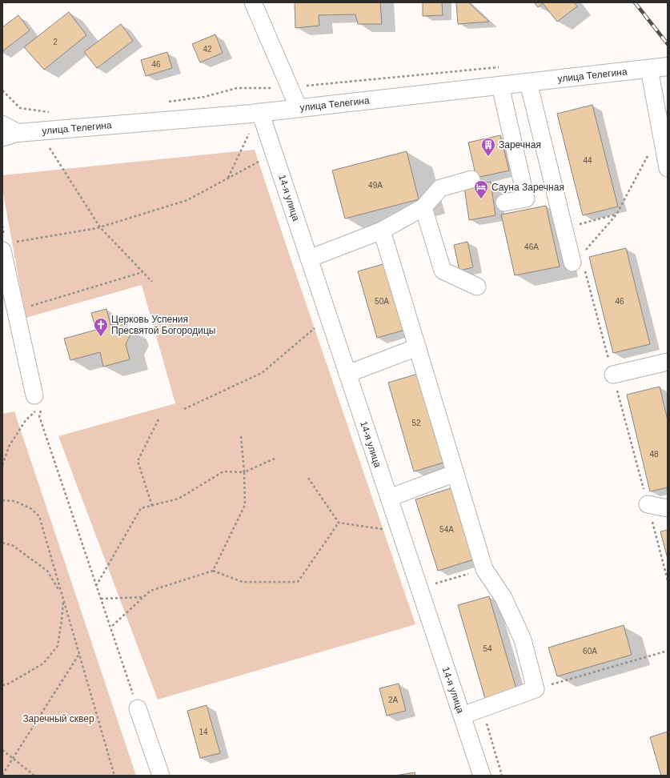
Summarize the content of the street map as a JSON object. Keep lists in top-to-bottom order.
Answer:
{
  "streets": {
    "main road": ["улица Телегина"],
    "street": ["14-я улица"]
  },
  "crossings": [
    ["улица Телегина", "14-я улица"]
  ],
  "parks": ["Заречный сквер"],
  "places": {
    "building": ["Заречная"],
    "hotel": ["Сауна Заречная"],
    "church": ["Церковь Успения Пресвятой Богородицы"]
  },
  "house_numbers": [
    "2",
    "42",
    "46",
    "44",
    "49А",
    "46А",
    "50А",
    "46",
    "52",
    "48",
    "54А",
    "54",
    "60А",
    "2А",
    "14"
  ]
}
